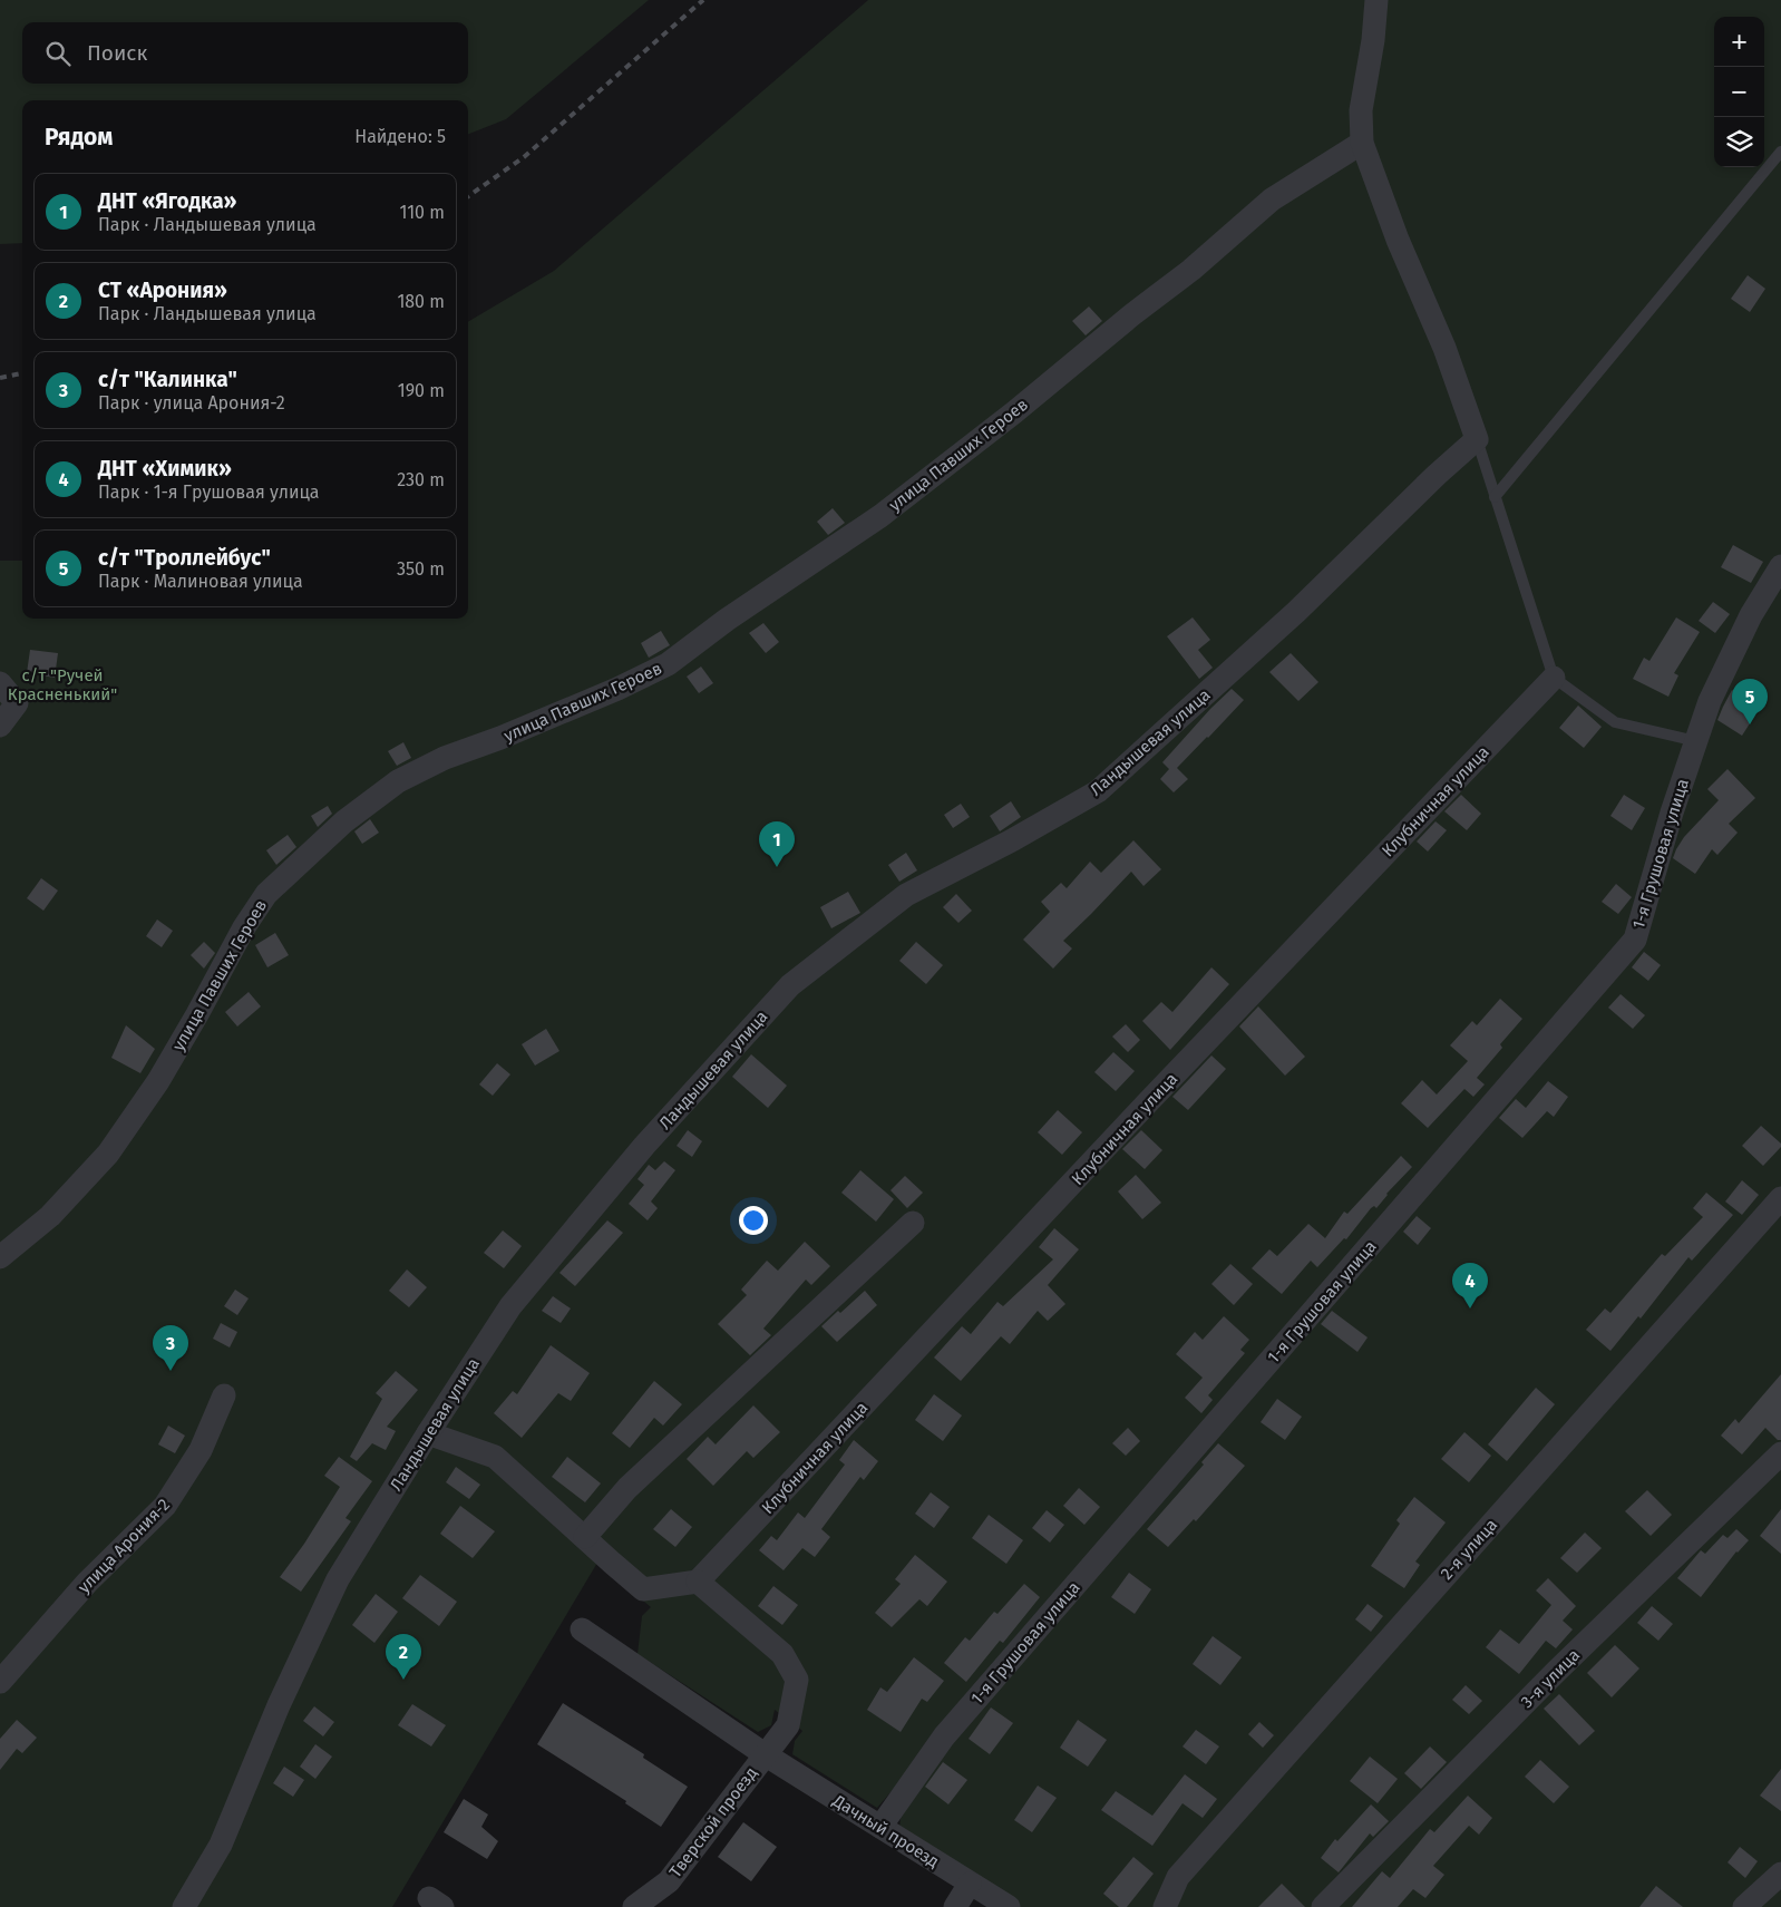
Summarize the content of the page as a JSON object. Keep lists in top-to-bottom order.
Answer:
{
  "streets": {
    "street": [
      "улица Павших Героев",
      "Ландышевая улица",
      "Клубничная улица",
      "1-я Грушовая улица",
      "улица Арония-2",
      "2-я улица",
      "3-я улица",
      "Тверской проезд",
      "Дачный проезд"
    ]
  },
  "crossings": [
    ["1-я Грушовая улица", "Дачный проезд"],
    ["Тверской проезд", "Дачный проезд"]
  ],
  "parks": ["с/т \"Ручей Красненький\""],
  "page": {
    "map_buttons": ["+", "−"],
    "search": "Поиск",
    "heading": ["Рядом", "Найдено: 5"],
    "list": [
      {
        "mark": "1",
        "name": "ДНТ «Ягодка»",
        "note": "Парк · Ландышевая улица",
        "value": "110 m"
      },
      {
        "mark": "2",
        "name": "СТ «Арония»",
        "note": "Парк · Ландышевая улица",
        "value": "180 m"
      },
      {
        "mark": "3",
        "name": "с/т \"Калинка\"",
        "note": "Парк · улица Арония-2",
        "value": "190 m"
      },
      {
        "mark": "4",
        "name": "ДНТ «Химик»",
        "note": "Парк · 1-я Грушовая улица",
        "value": "230 m"
      },
      {
        "mark": "5",
        "name": "с/т \"Троллейбус\"",
        "note": "Парк · Малиновая улица",
        "value": "350 m"
      }
    ],
    "pins": [
      "5",
      "1",
      "4",
      "3",
      "2"
    ]
  }
}
